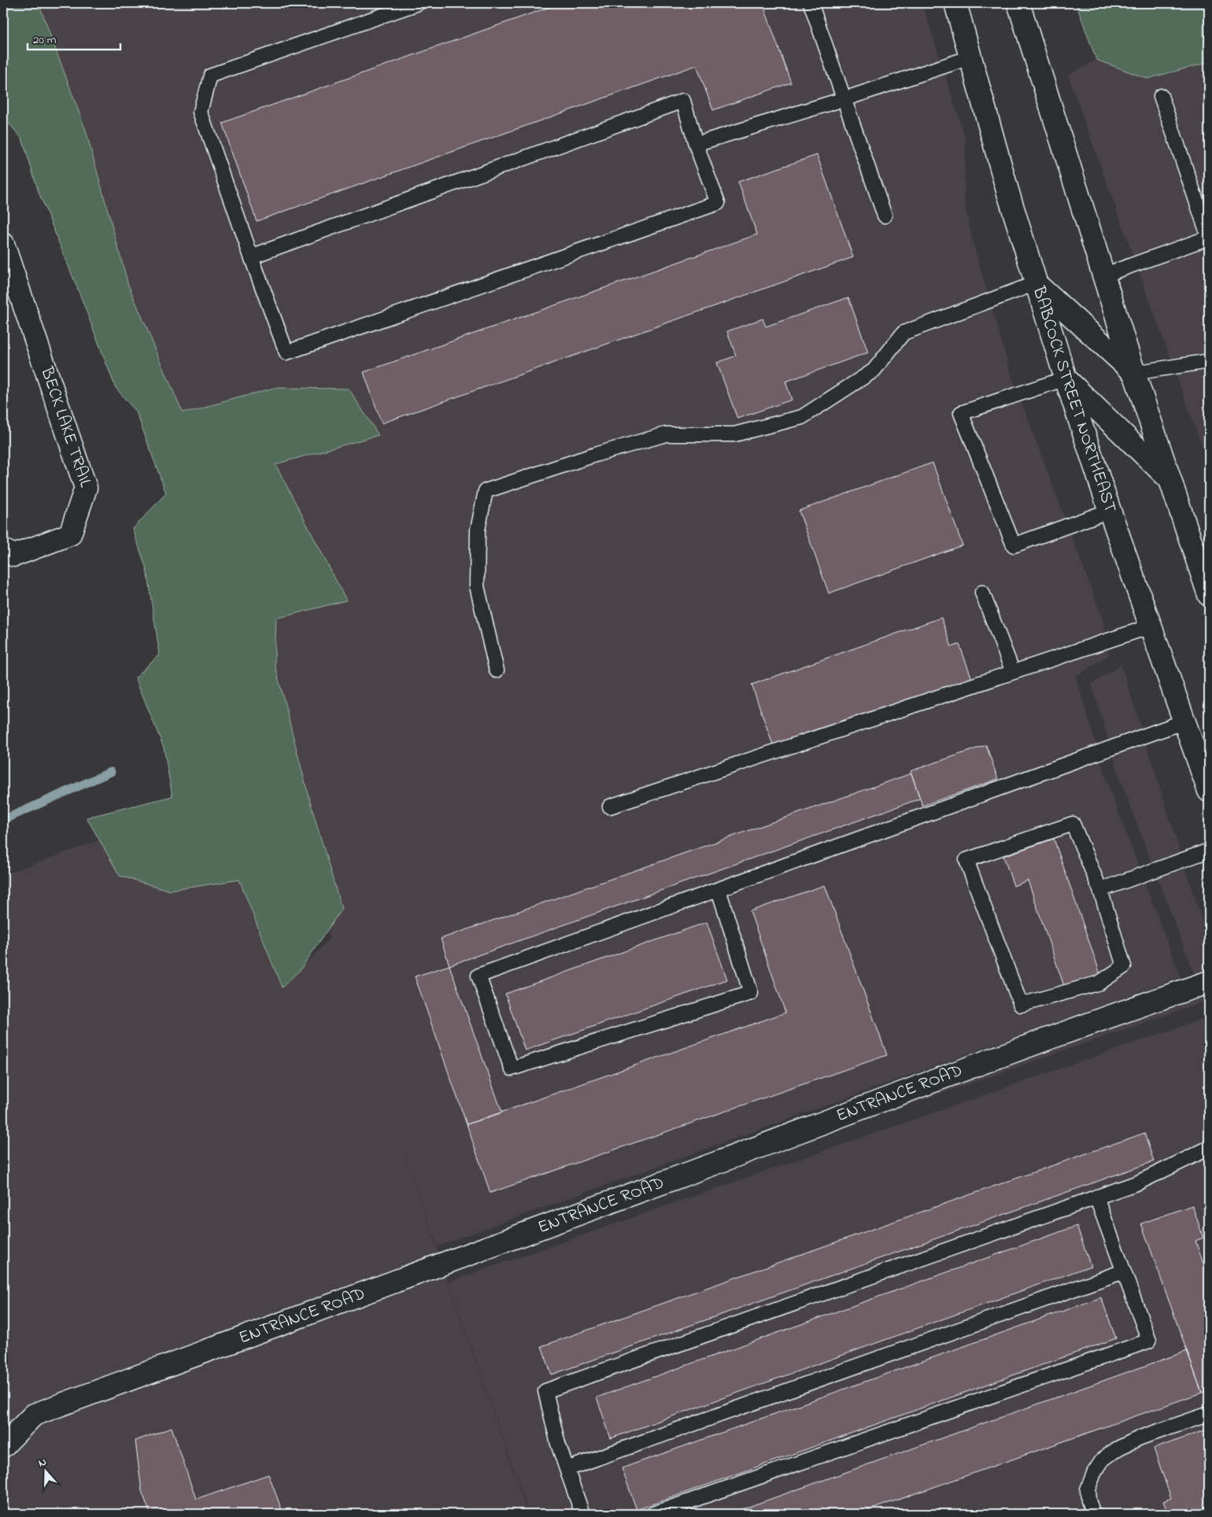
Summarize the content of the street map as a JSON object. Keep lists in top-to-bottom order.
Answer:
{
  "streets": {
    "main road": ["BABCOCK STREET NORTHEAST", "BECK LAKE TRAIL", "ENTRANCE ROAD"]
  },
  "scale_bar": "20 m",
  "north": "top"
}
